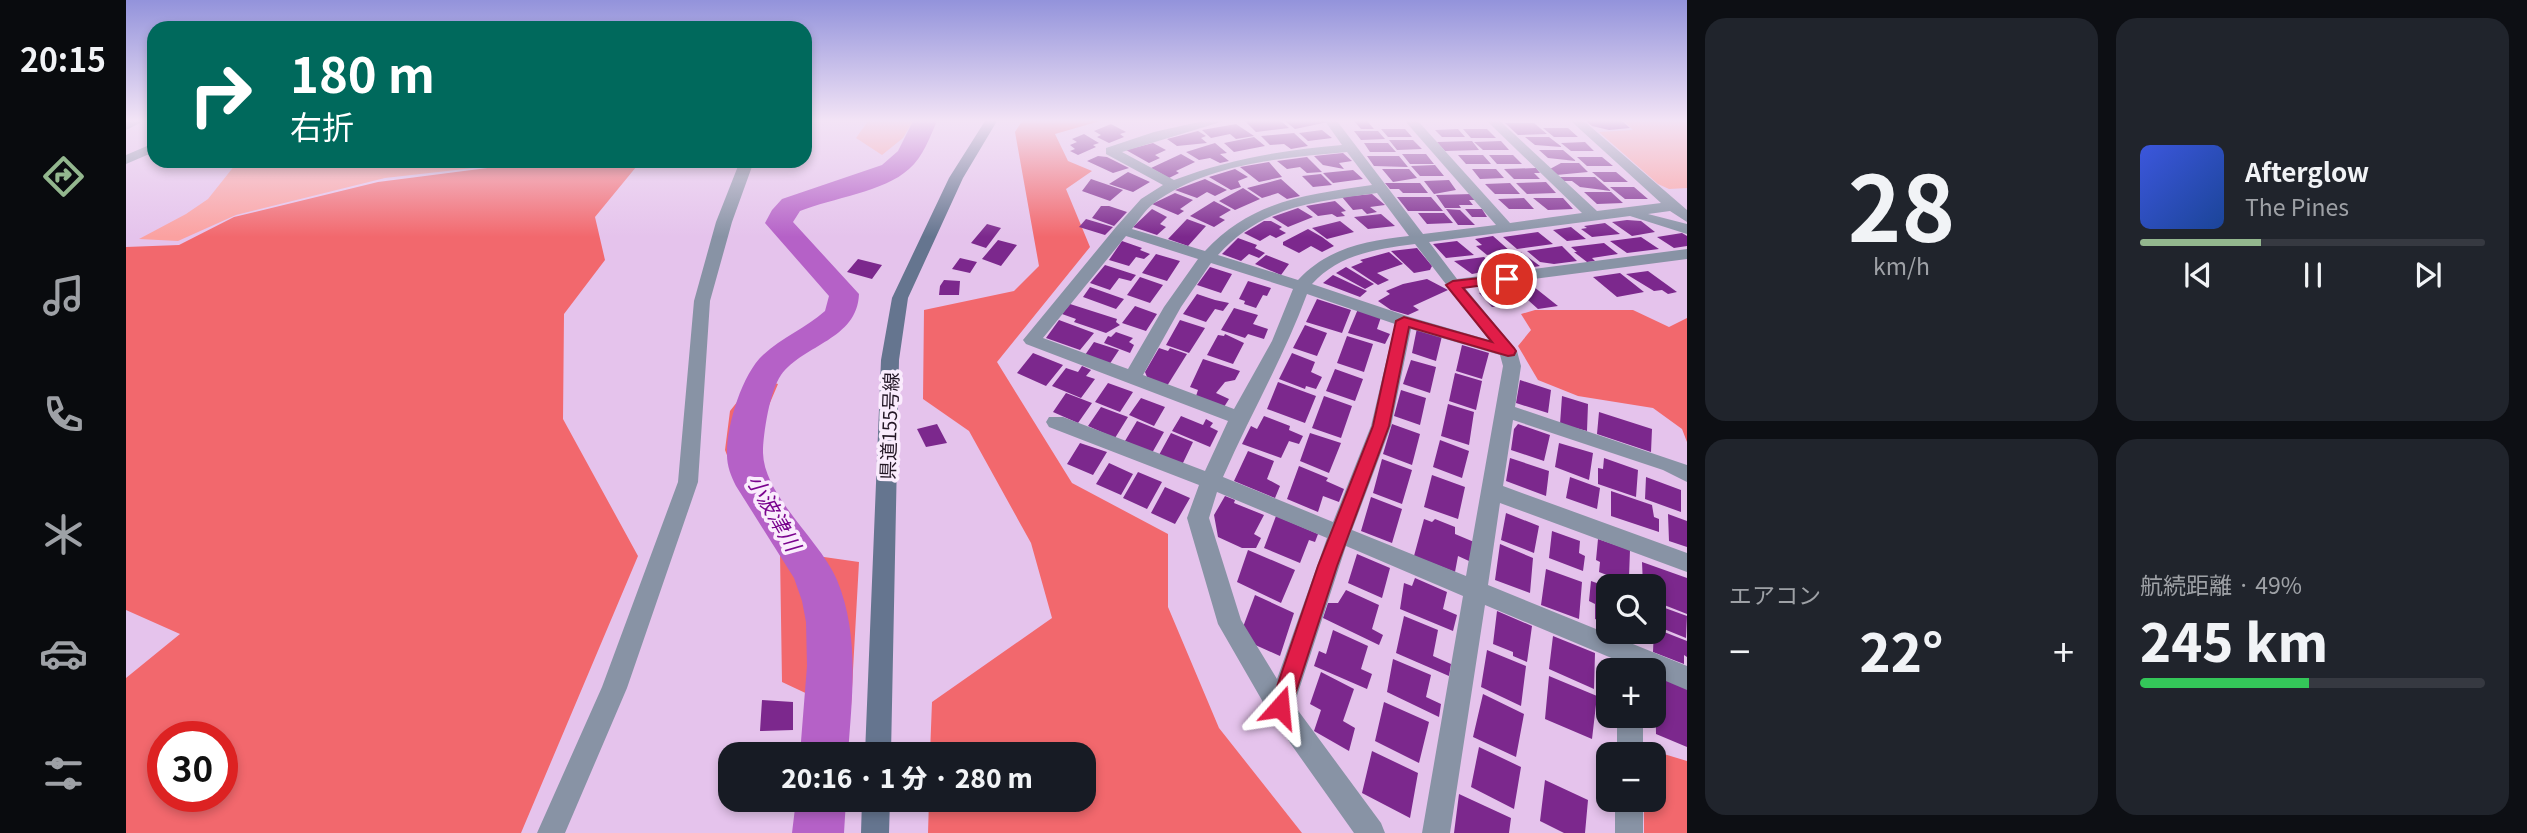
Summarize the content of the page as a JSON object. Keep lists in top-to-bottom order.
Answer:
{
  "streets": {
    "main road": ["県道155号線"]
  },
  "water": ["小波津川"],
  "page": {
    "tabs": "20:15",
    "tile": [
      ["28", "km/h"],
      "エアコン",
      ["航続距離 · 49%", "245 km"]
    ],
    "turn": ["180 m", "右折"],
    "song": ["Afterglow", "The Pines"],
    "map_buttons": ["+", "−"],
    "heat": ["−", "22°", "+"],
    "limit": "30",
    "trip": "20:16 · 1 分 · 280 m"
  }
}
